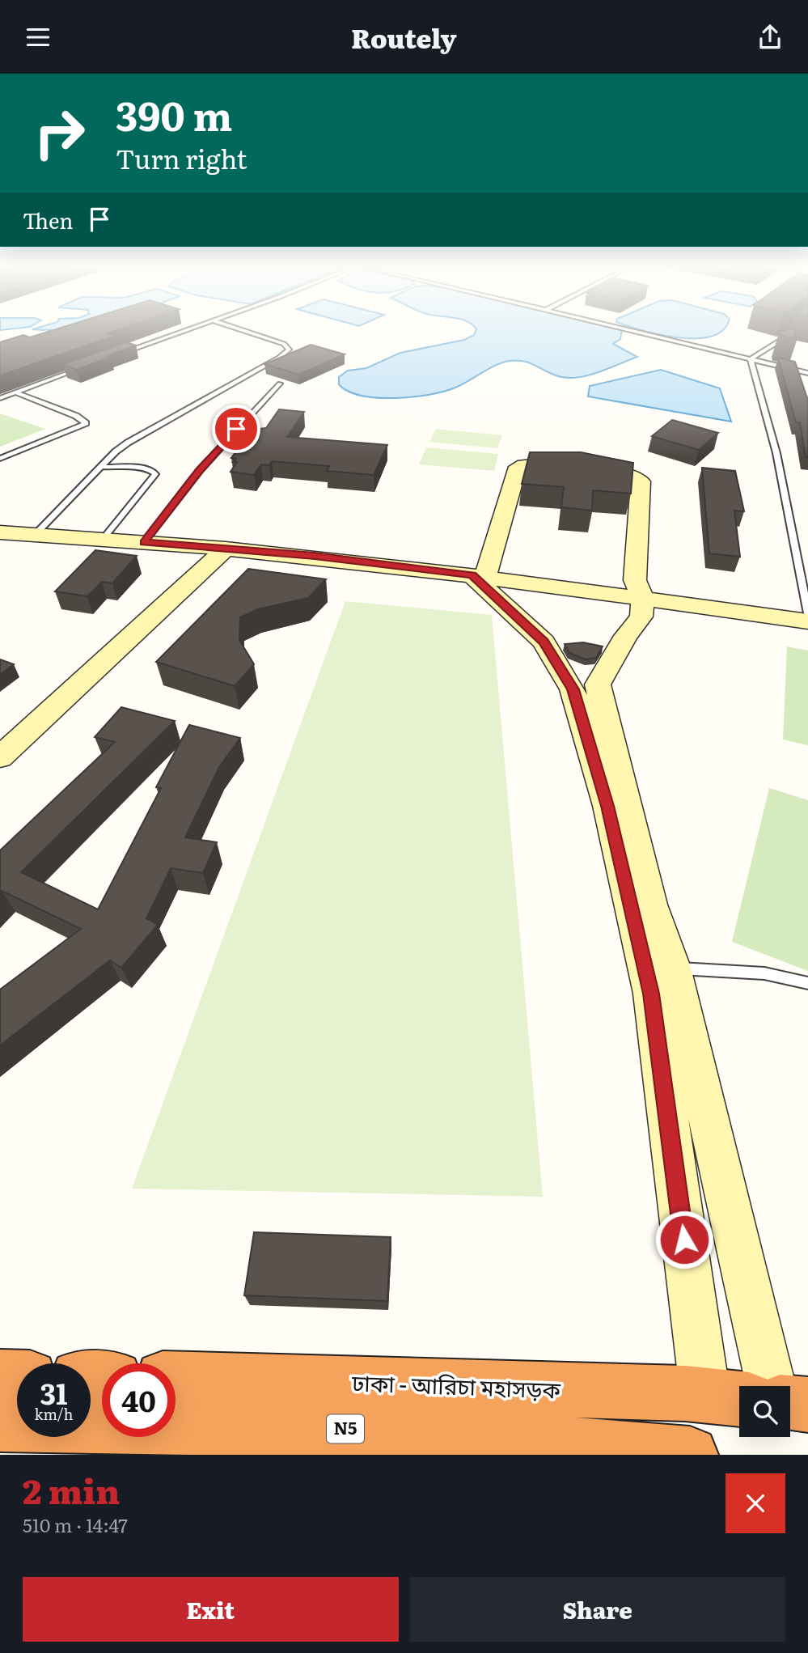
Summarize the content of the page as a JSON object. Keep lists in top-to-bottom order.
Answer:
{
  "streets": {
    "highway": ["ঢাকা - আরিচা মহাসড়ক", "N5"]
  },
  "page": {
    "header": "Routely",
    "turn": ["390 m", "Turn right"],
    "then": "Then",
    "speed": "31 km/h",
    "limit": "40",
    "heading": ["2 min", "510 m · 14:47"],
    "buttons": ["Exit", "Share"]
  }
}
